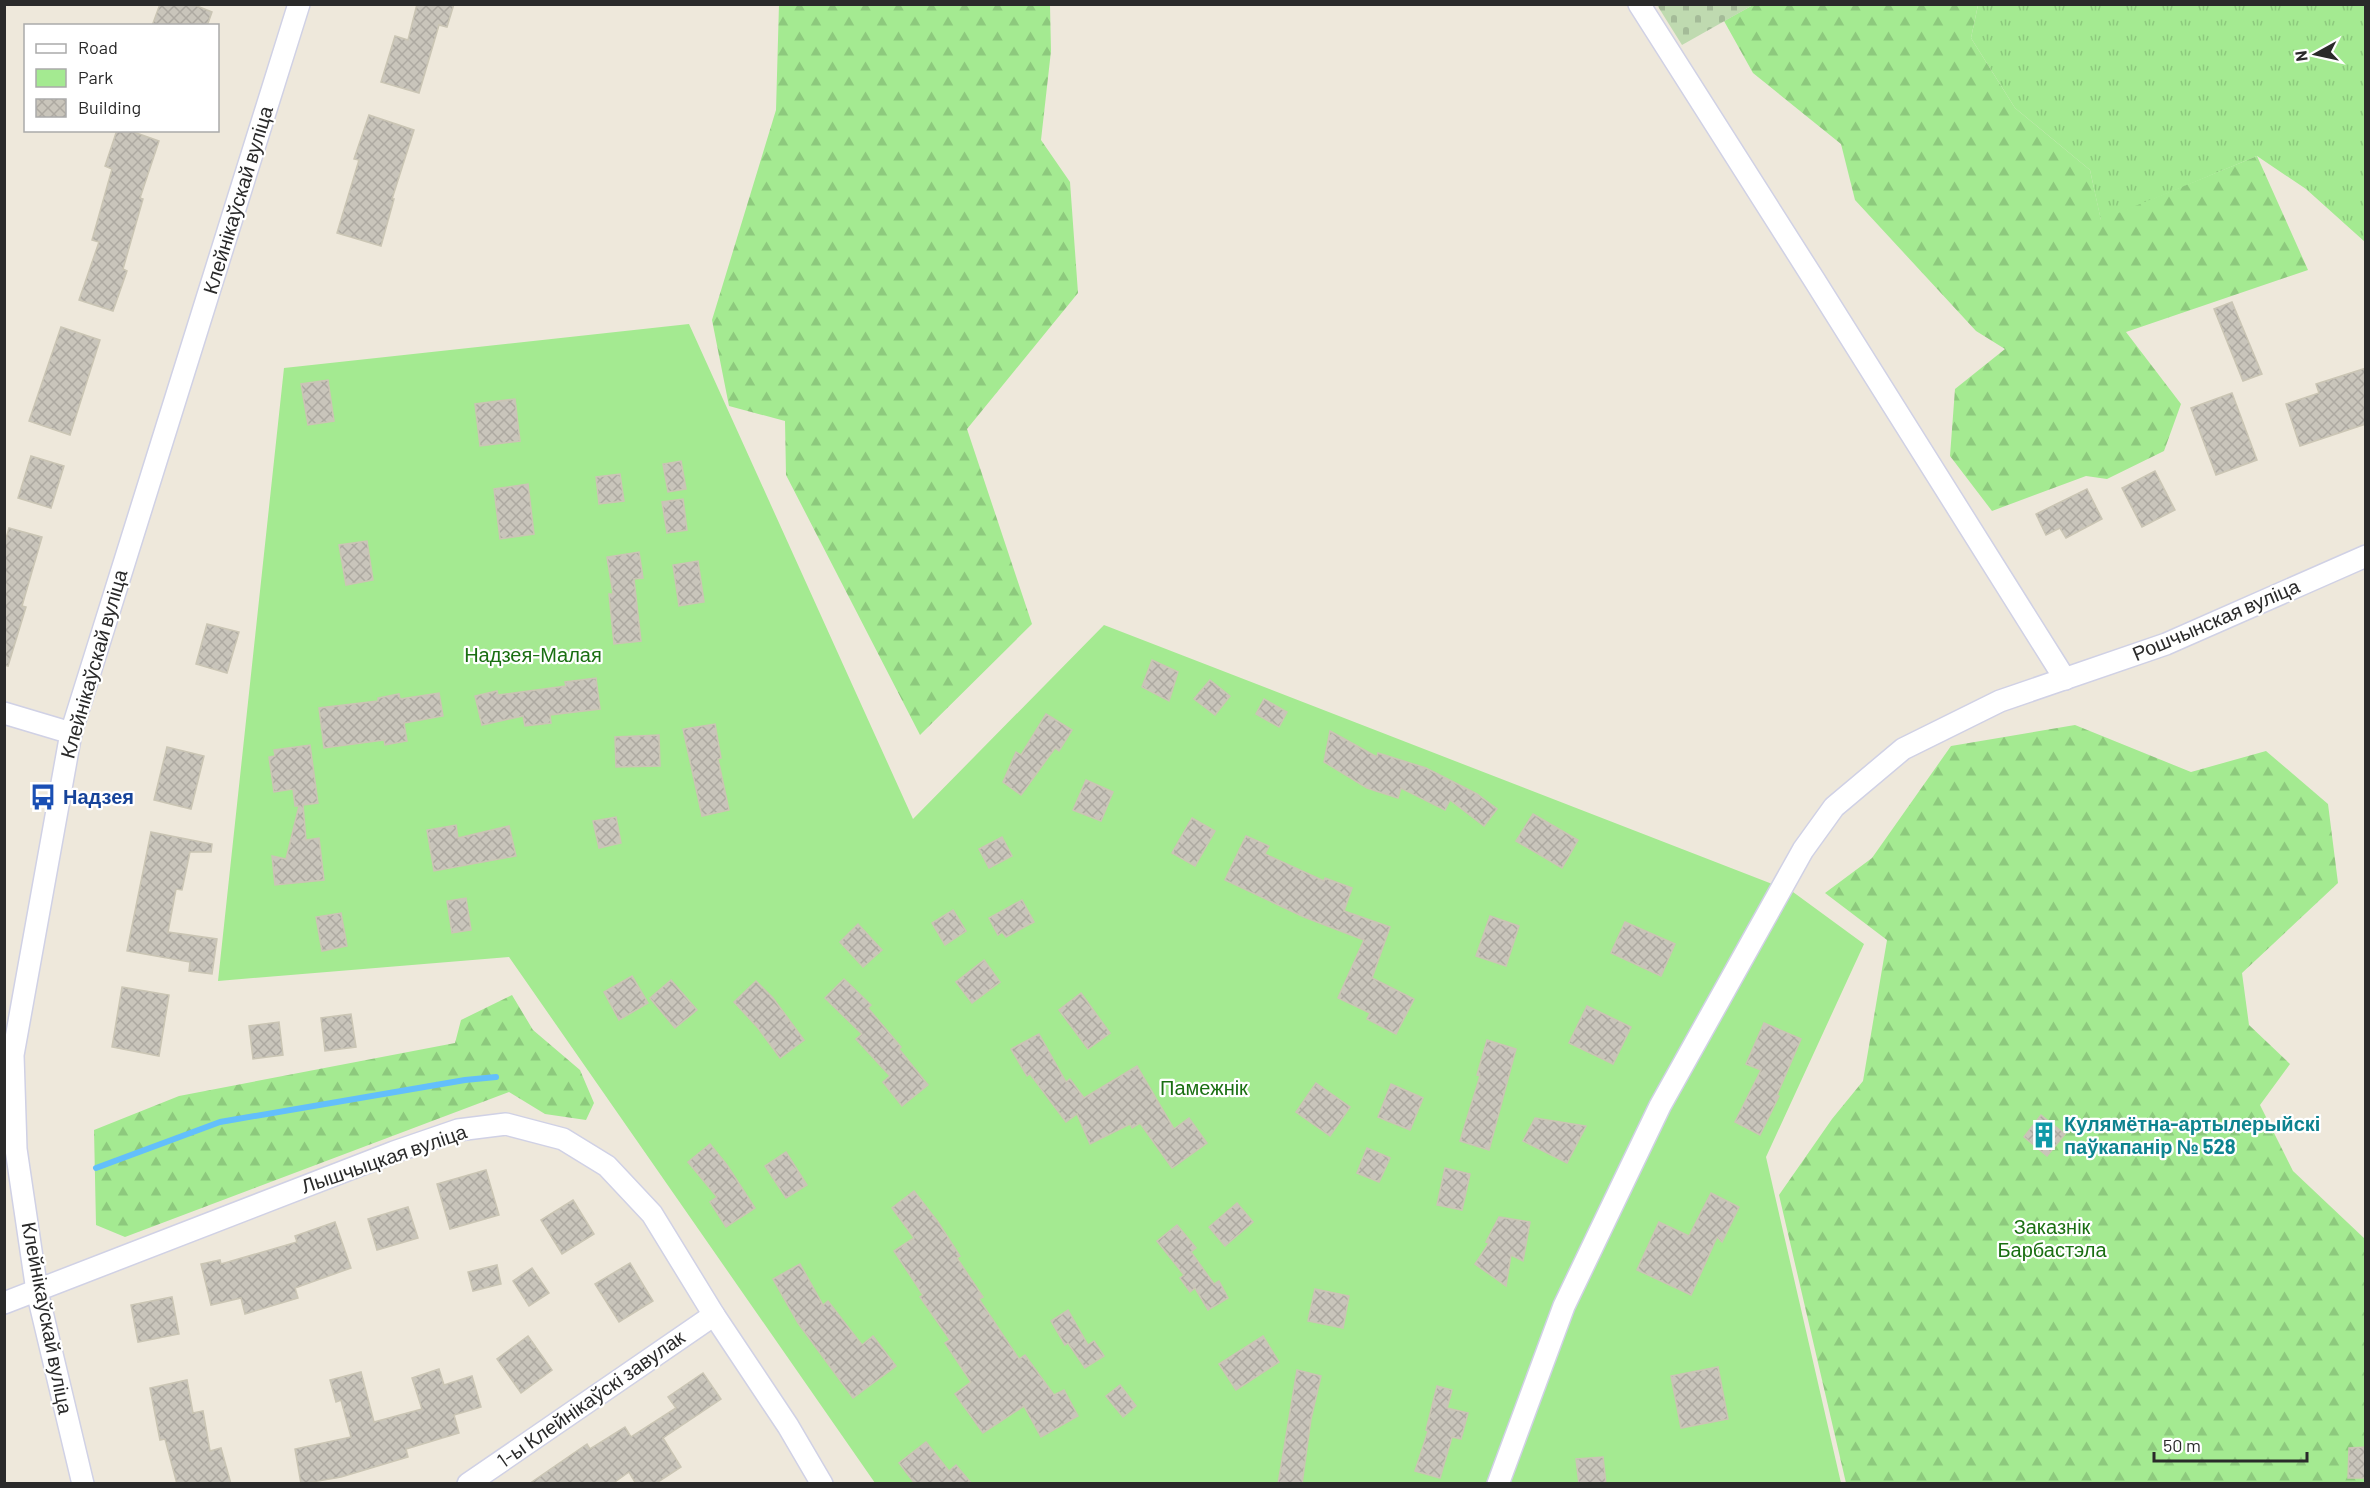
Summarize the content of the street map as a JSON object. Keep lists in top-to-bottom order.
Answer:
{
  "streets": {
    "street": [
      "Клейнікаўскай вуліца",
      "Рошчынская вуліца",
      "Лышчыцкая вуліца",
      "1-ы Клейнікаўскі завулак"
    ]
  },
  "crossings": [
    ["Клейнікаўскай вуліца", "Лышчыцкая вуліца"],
    ["Лышчыцкая вуліца", "1-ы Клейнікаўскі завулак"]
  ],
  "parks": ["Надзея-Малая", "Памежнік", "Заказнік Барбастэла"],
  "places": {
    "bus stop": ["Надзея"],
    "building": ["Кулямётна-артылерыйскі паўкапанір № 528"]
  },
  "legend": ["Road", "Park", "Building"],
  "scale_bar": "50 m",
  "north": "left"
}
